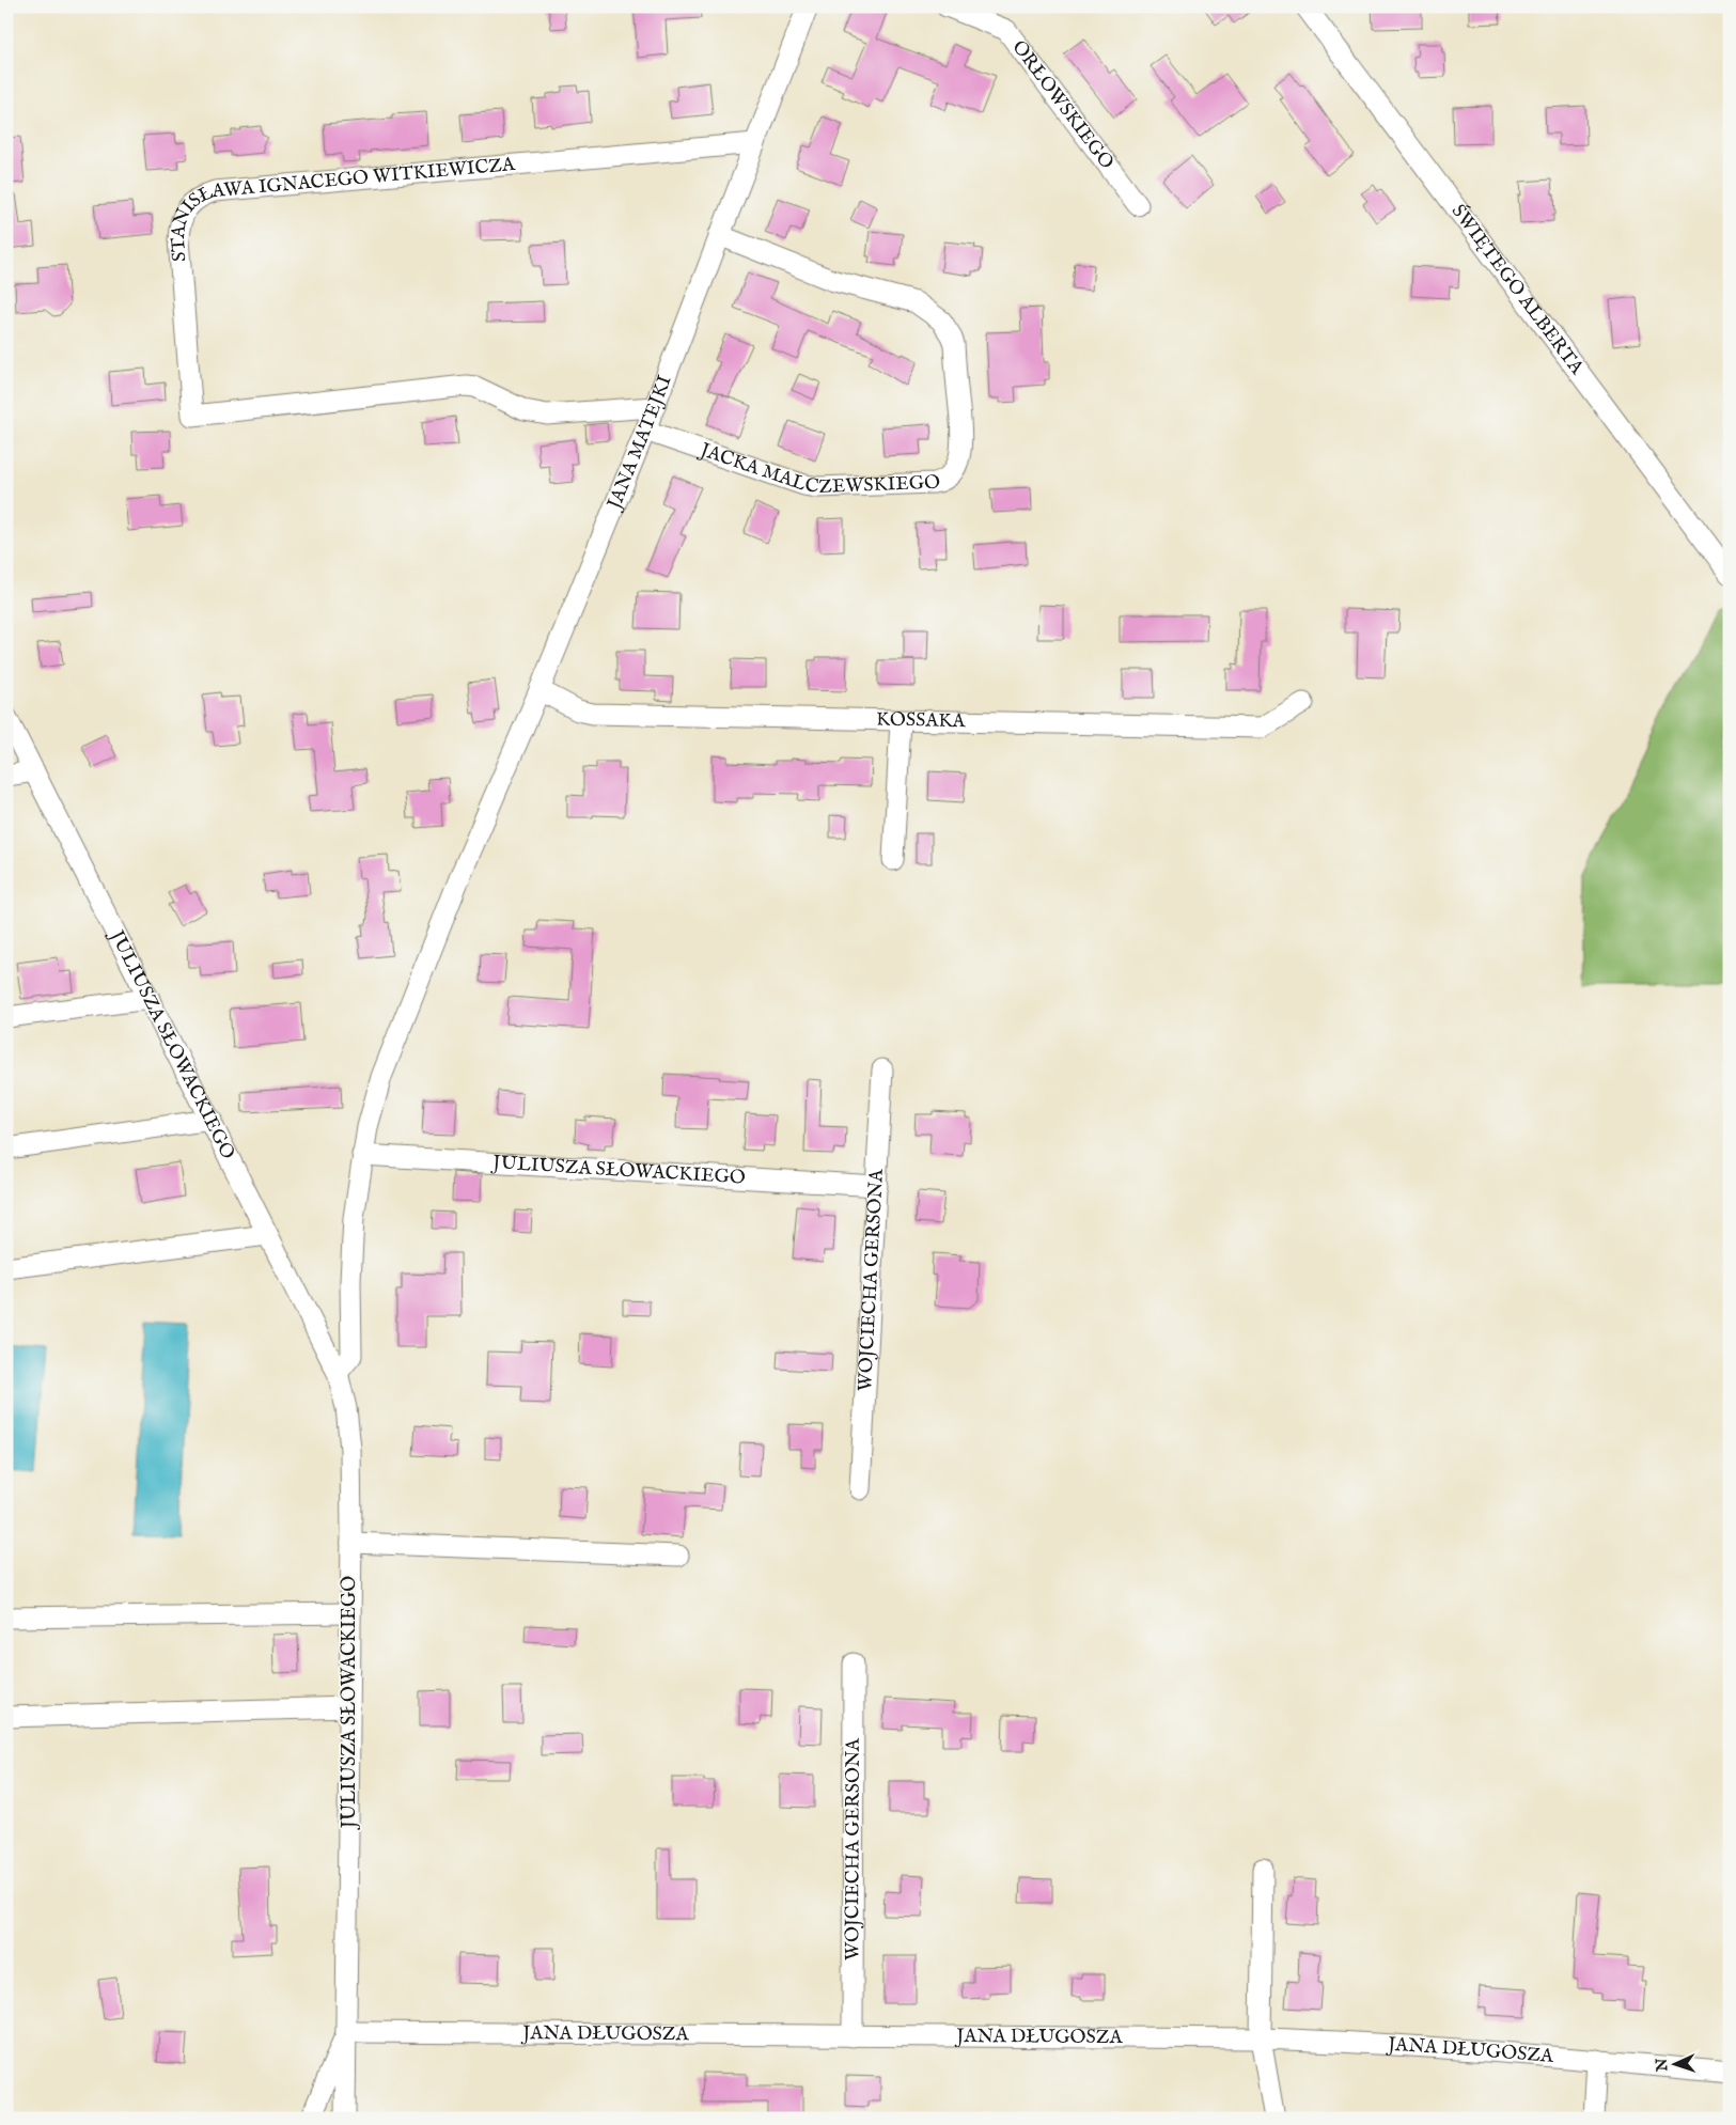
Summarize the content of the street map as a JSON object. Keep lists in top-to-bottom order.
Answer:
{
  "streets": {
    "street": [
      "ORŁOWSKIEGO",
      "STANISŁAWA IGNACEGO WITKIEWICZA",
      "ŚWIĘTEGO ALBERTA",
      "JANA MATEJKI",
      "JACKA MALCZEWSKIEGO",
      "KOSSAKA",
      "JULIUSZA SŁOWACKIEGO",
      "WOJCIECHA GERSONA",
      "JANA DŁUGOSZA"
    ]
  },
  "crossings": [
    ["STANISŁAWA IGNACEGO WITKIEWICZA", "JANA MATEJKI"],
    ["JANA MATEJKI", "JACKA MALCZEWSKIEGO"],
    ["JANA MATEJKI", "KOSSAKA"],
    ["JANA MATEJKI", "JULIUSZA SŁOWACKIEGO"],
    ["JULIUSZA SŁOWACKIEGO", "WOJCIECHA GERSONA"],
    ["JULIUSZA SŁOWACKIEGO", "JANA DŁUGOSZA"],
    ["WOJCIECHA GERSONA", "JANA DŁUGOSZA"]
  ],
  "north": "left"
}
